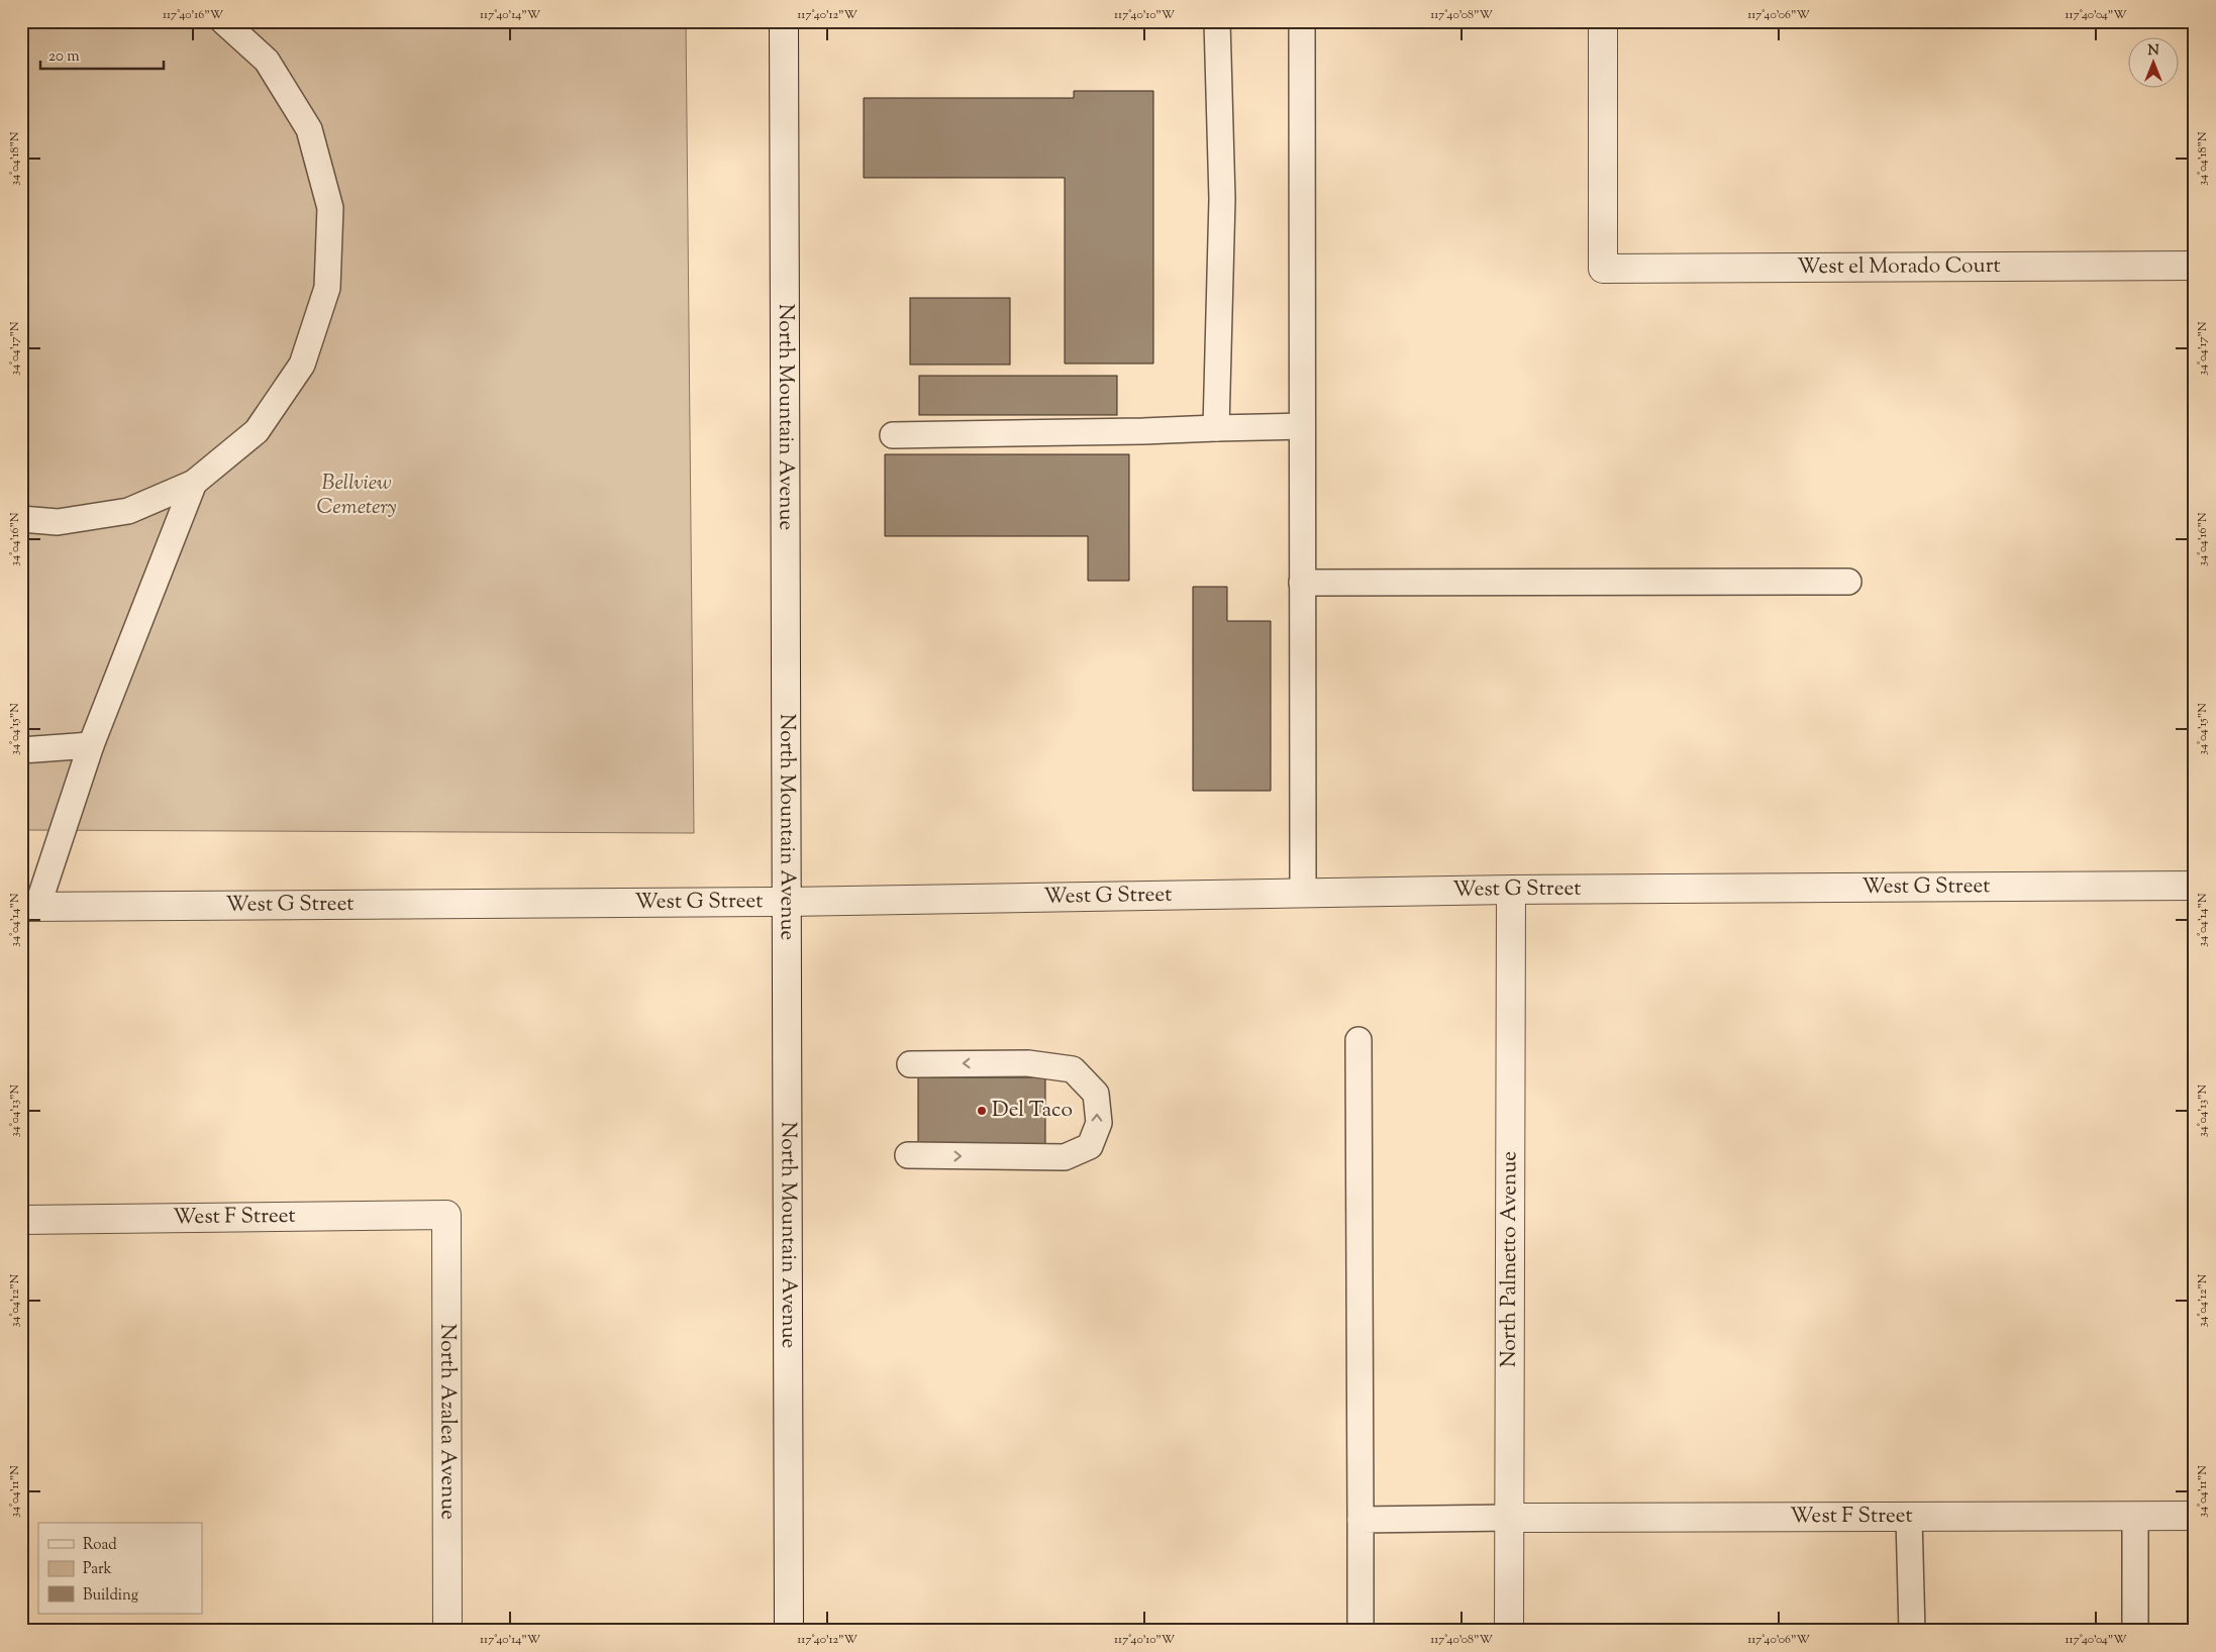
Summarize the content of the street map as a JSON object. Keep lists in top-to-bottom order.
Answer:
{
  "streets": {
    "street": [
      "West el Morado Court",
      "North Mountain Avenue",
      "West G Street",
      "West F Street",
      "North Palmetto Avenue",
      "North Azalea Avenue"
    ]
  },
  "crossings": [
    ["North Mountain Avenue", "West G Street"],
    ["West G Street", "North Palmetto Avenue"],
    ["West F Street", "North Palmetto Avenue"],
    ["West F Street", "North Azalea Avenue"]
  ],
  "parks": ["Bellview Cemetery"],
  "places": ["Del Taco"],
  "legend": ["Road", "Park", "Building"],
  "scale_bar": "20 m",
  "north": "top",
  "coordinates": [
    "117°40'16\"W",
    "117°40'14\"W",
    "117°40'12\"W",
    "117°40'10\"W",
    "117°40'08\"W",
    "117°40'06\"W",
    "117°40'04\"W",
    "34°04'18\"N",
    "34°04'17\"N",
    "34°04'16\"N",
    "34°04'15\"N",
    "34°04'14\"N",
    "34°04'13\"N",
    "34°04'12\"N",
    "34°04'11\"N"
  ]
}
